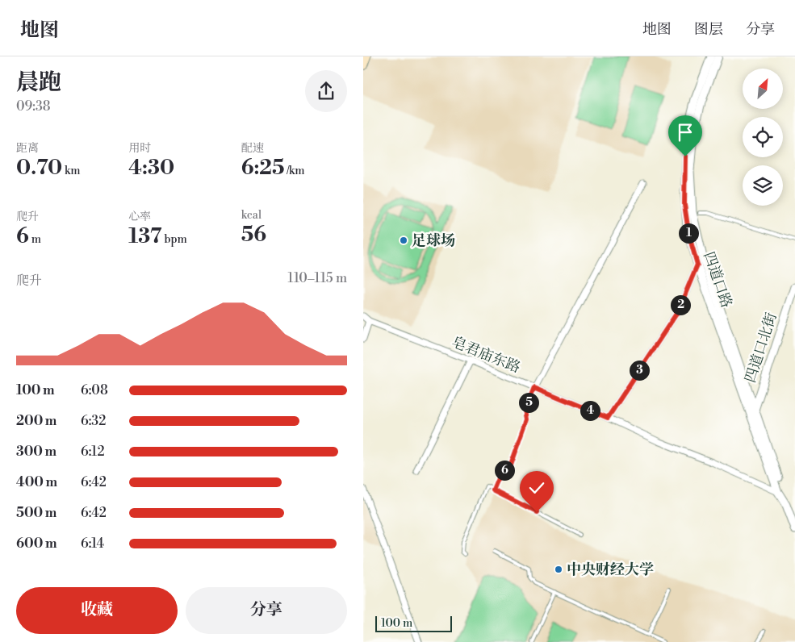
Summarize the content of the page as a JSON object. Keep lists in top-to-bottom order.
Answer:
{
  "streets": {
    "street": ["四道口路", "四道口北街", "皂君庙东路"]
  },
  "crossings": [
    ["四道口路", "四道口北街"],
    ["四道口路", "皂君庙东路"]
  ],
  "places": ["足球场", "中央财经大学"],
  "scale_bar": "100 m",
  "north": "top right",
  "page": {
    "header": "地图",
    "nav": ["地图", "图层", "分享"],
    "heading": ["晨跑", "09:38"],
    "stats": [
      ["距离", "0.70 km"],
      ["用时", "4:30"],
      ["配速", "6:25 /km"],
      ["爬升", "6 m"],
      ["心率", "137 bpm"],
      ["kcal", "56"]
    ],
    "pins": [
      "1",
      "2",
      "3",
      "5",
      "4",
      "6"
    ],
    "chart": ["爬升", "110–115 m"],
    "list": [
      {
        "name": "100 m",
        "note": "6:08"
      },
      {
        "name": "200 m",
        "note": "6:32"
      },
      {
        "name": "300 m",
        "note": "6:12"
      },
      {
        "name": "400 m",
        "note": "6:42"
      },
      {
        "name": "500 m",
        "note": "6:42"
      },
      {
        "name": "600 m",
        "note": "6:14"
      }
    ],
    "buttons": ["收藏", "分享"],
    "scale": "100 m"
  }
}
